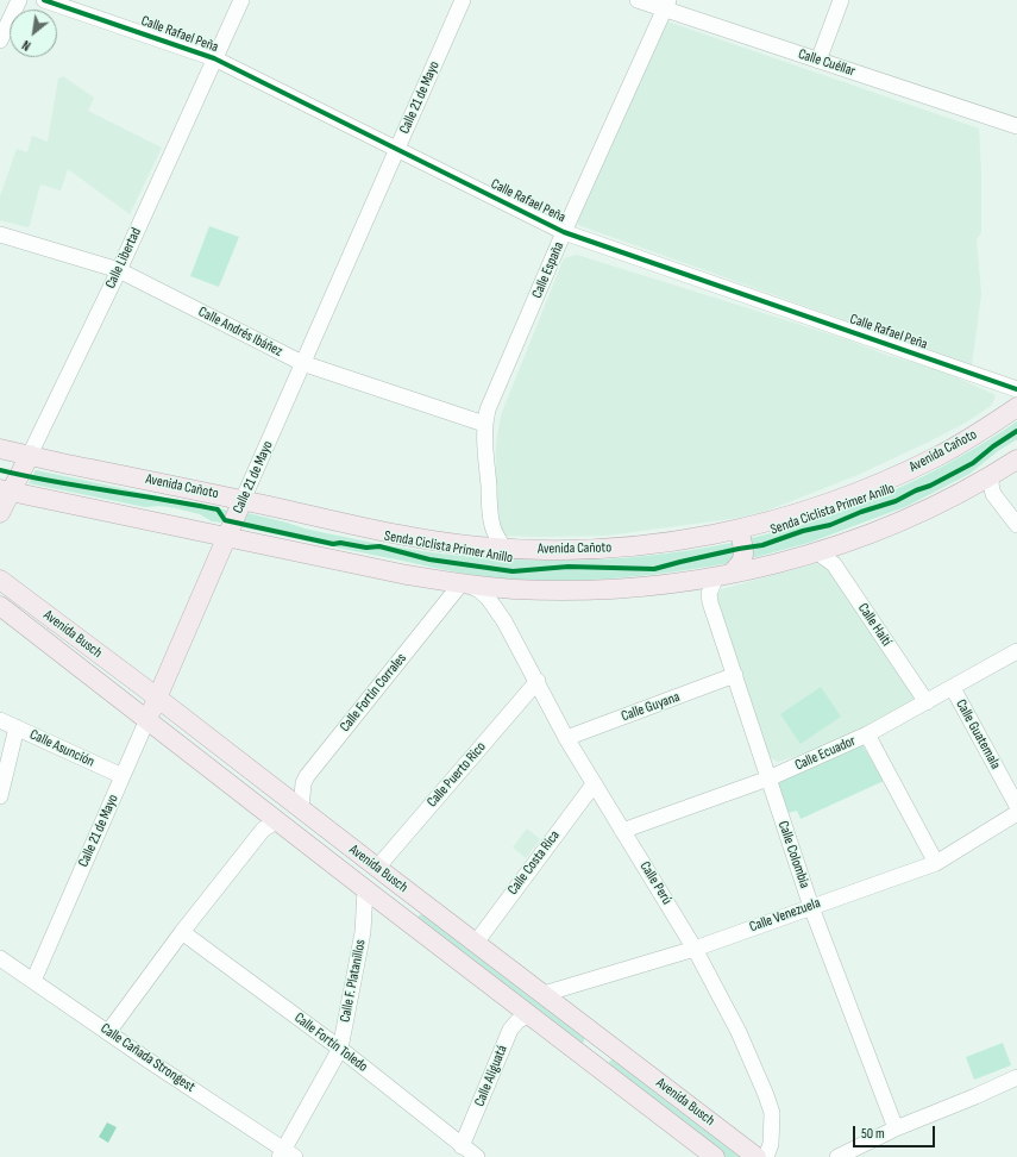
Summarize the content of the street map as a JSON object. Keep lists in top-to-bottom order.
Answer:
{
  "streets": {
    "main road": [
      "Calle 21 de Mayo",
      "Calle Libertad",
      "Avenida Cañoto",
      "Avenida Busch"
    ],
    "street": [
      "Calle Rafael Peña",
      "Calle Cuéllar",
      "Calle España",
      "Calle Andrés Ibáñez",
      "Calle Haití",
      "Calle Fortín Corrales",
      "Calle Guyana",
      "Calle Guatemala",
      "Calle Asunción",
      "Calle Ecuador",
      "Calle Puerto Rico",
      "Calle Colombia",
      "Calle Costa Rica",
      "Calle Perú",
      "Calle Venezuela",
      "Calle F. Platanillos",
      "Calle Fortín Toledo",
      "Calle Cañada Strongest",
      "Calle Aliguatá"
    ],
    "cycle path": ["Senda Ciclista Primer Anillo"]
  },
  "crossings": [
    ["Calle Rafael Peña", "Calle 21 de Mayo"],
    ["Calle Rafael Peña", "Calle Libertad"],
    ["Calle Rafael Peña", "Calle España"],
    ["Calle Cuéllar", "Calle España"],
    ["Calle 21 de Mayo", "Calle Andrés Ibáñez"],
    ["Calle 21 de Mayo", "Avenida Cañoto"],
    ["Calle 21 de Mayo", "Avenida Busch"],
    ["Calle 21 de Mayo", "Calle Asunción"],
    ["Calle 21 de Mayo", "Calle Cañada Strongest"],
    ["Calle Libertad", "Calle Andrés Ibáñez"],
    ["Calle Libertad", "Avenida Cañoto"],
    ["Calle España", "Calle Andrés Ibáñez"],
    ["Calle España", "Avenida Cañoto"],
    ["Calle Haití", "Calle Ecuador"],
    ["Avenida Busch", "Calle Fortín Corrales"],
    ["Avenida Busch", "Calle Puerto Rico"],
    ["Avenida Busch", "Calle Costa Rica"],
    ["Avenida Busch", "Calle Venezuela"],
    ["Avenida Busch", "Calle F. Platanillos"],
    ["Avenida Busch", "Calle Aliguatá"],
    ["Calle Fortín Corrales", "Calle Perú"],
    ["Calle Guyana", "Calle Colombia"],
    ["Calle Guyana", "Calle Perú"],
    ["Calle Guatemala", "Calle Ecuador"],
    ["Calle Ecuador", "Calle Colombia"],
    ["Calle Ecuador", "Calle Perú"],
    ["Calle Puerto Rico", "Calle Perú"],
    ["Calle Colombia", "Calle Venezuela"],
    ["Calle Costa Rica", "Calle Perú"],
    ["Calle Perú", "Calle Venezuela"],
    ["Calle F. Platanillos", "Calle Fortín Toledo"],
    ["Calle F. Platanillos", "Calle Cañada Strongest"],
    ["Calle Fortín Toledo", "Calle Aliguatá"]
  ],
  "scale_bar": "50 m",
  "north": "bottom left"
}
